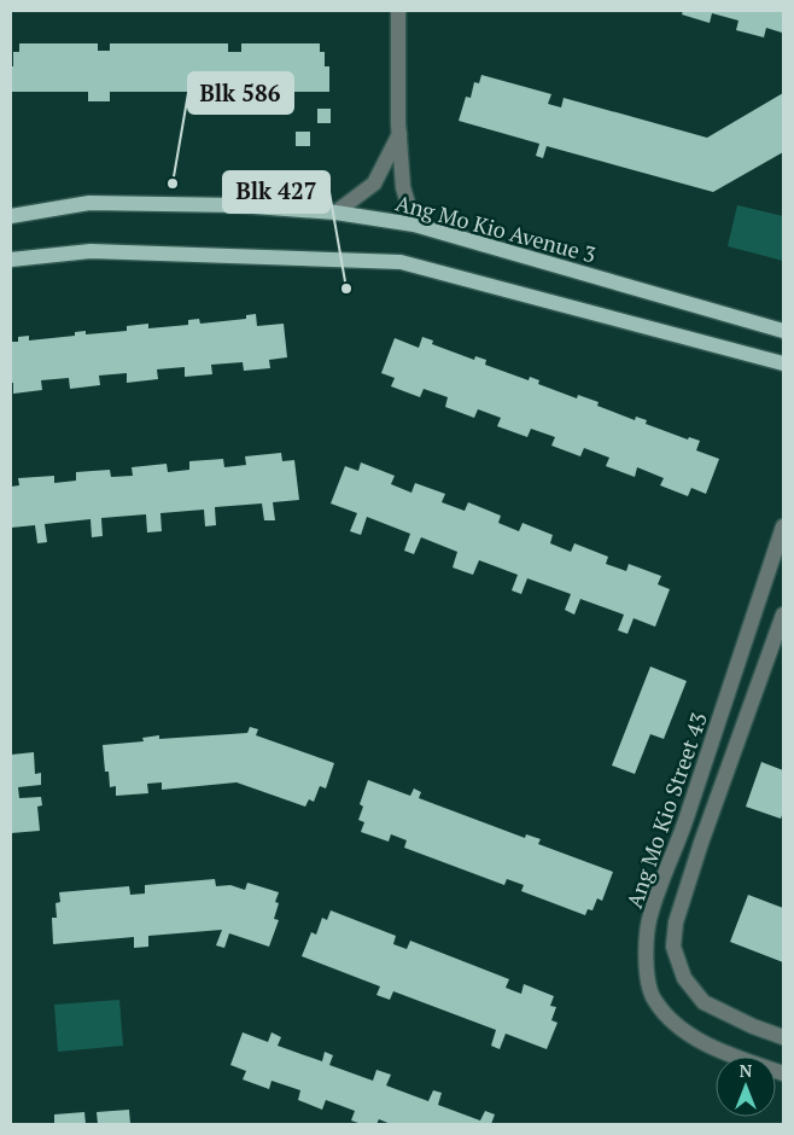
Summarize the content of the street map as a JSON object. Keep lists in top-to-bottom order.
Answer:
{
  "streets": {
    "main road": ["Ang Mo Kio Avenue 3"],
    "street": ["Ang Mo Kio Street 43"]
  },
  "places": ["Blk 586", "Blk 427"],
  "north": "top"
}
